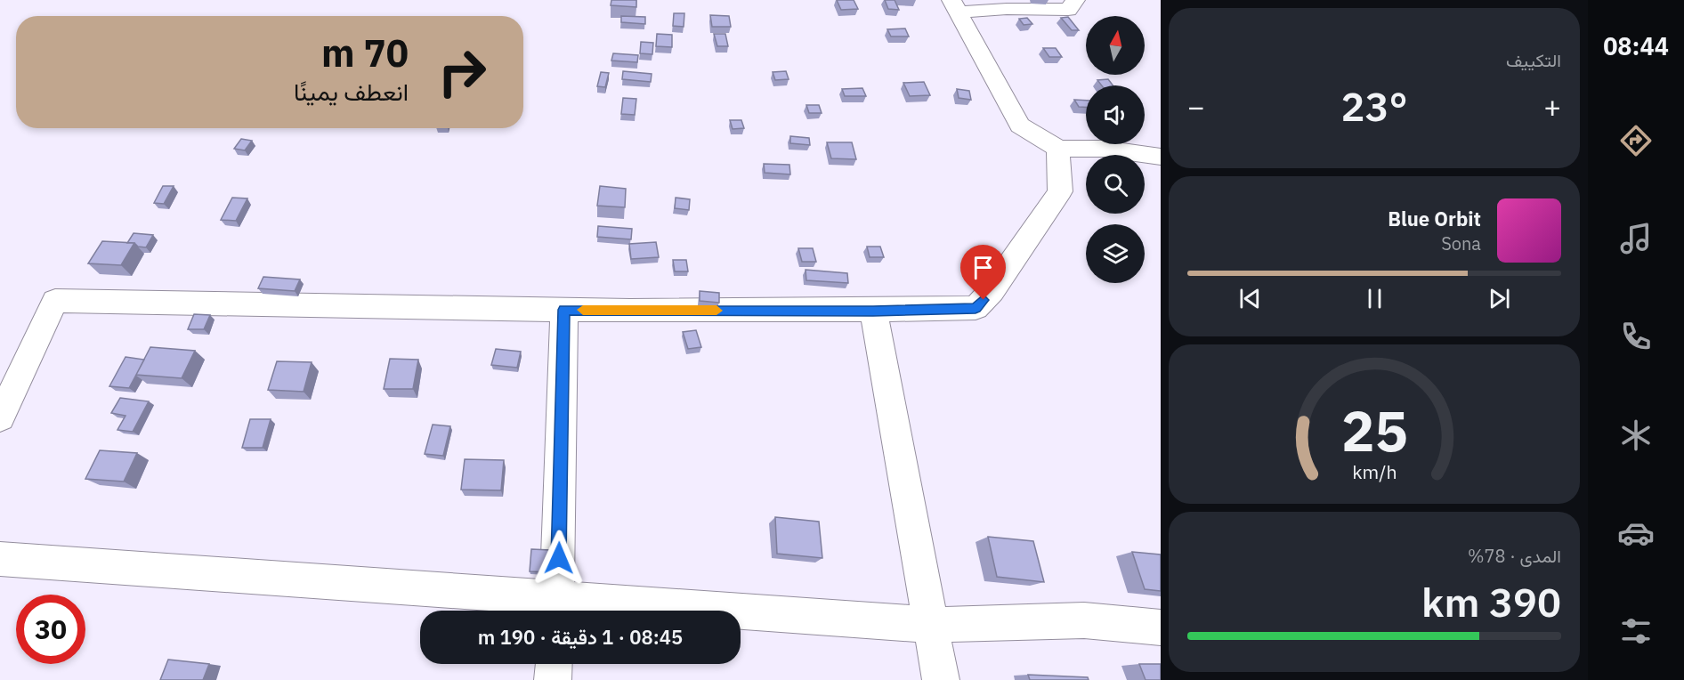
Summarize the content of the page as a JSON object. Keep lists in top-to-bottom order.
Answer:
{
  "north": "top",
  "page": {
    "tabs": "08:44",
    "tile": [
      "التكييف",
      ["المدى · 78%", "390 km"]
    ],
    "turn": ["70 m", "انعطف يمينًا"],
    "heat": ["−", "23°", "+"],
    "song": ["Blue Orbit", "Sona"],
    "limit": "30",
    "trip": "08:45 · 1 دقيقة · 190 m",
    "gauge": ["25", "km/h"]
  }
}
